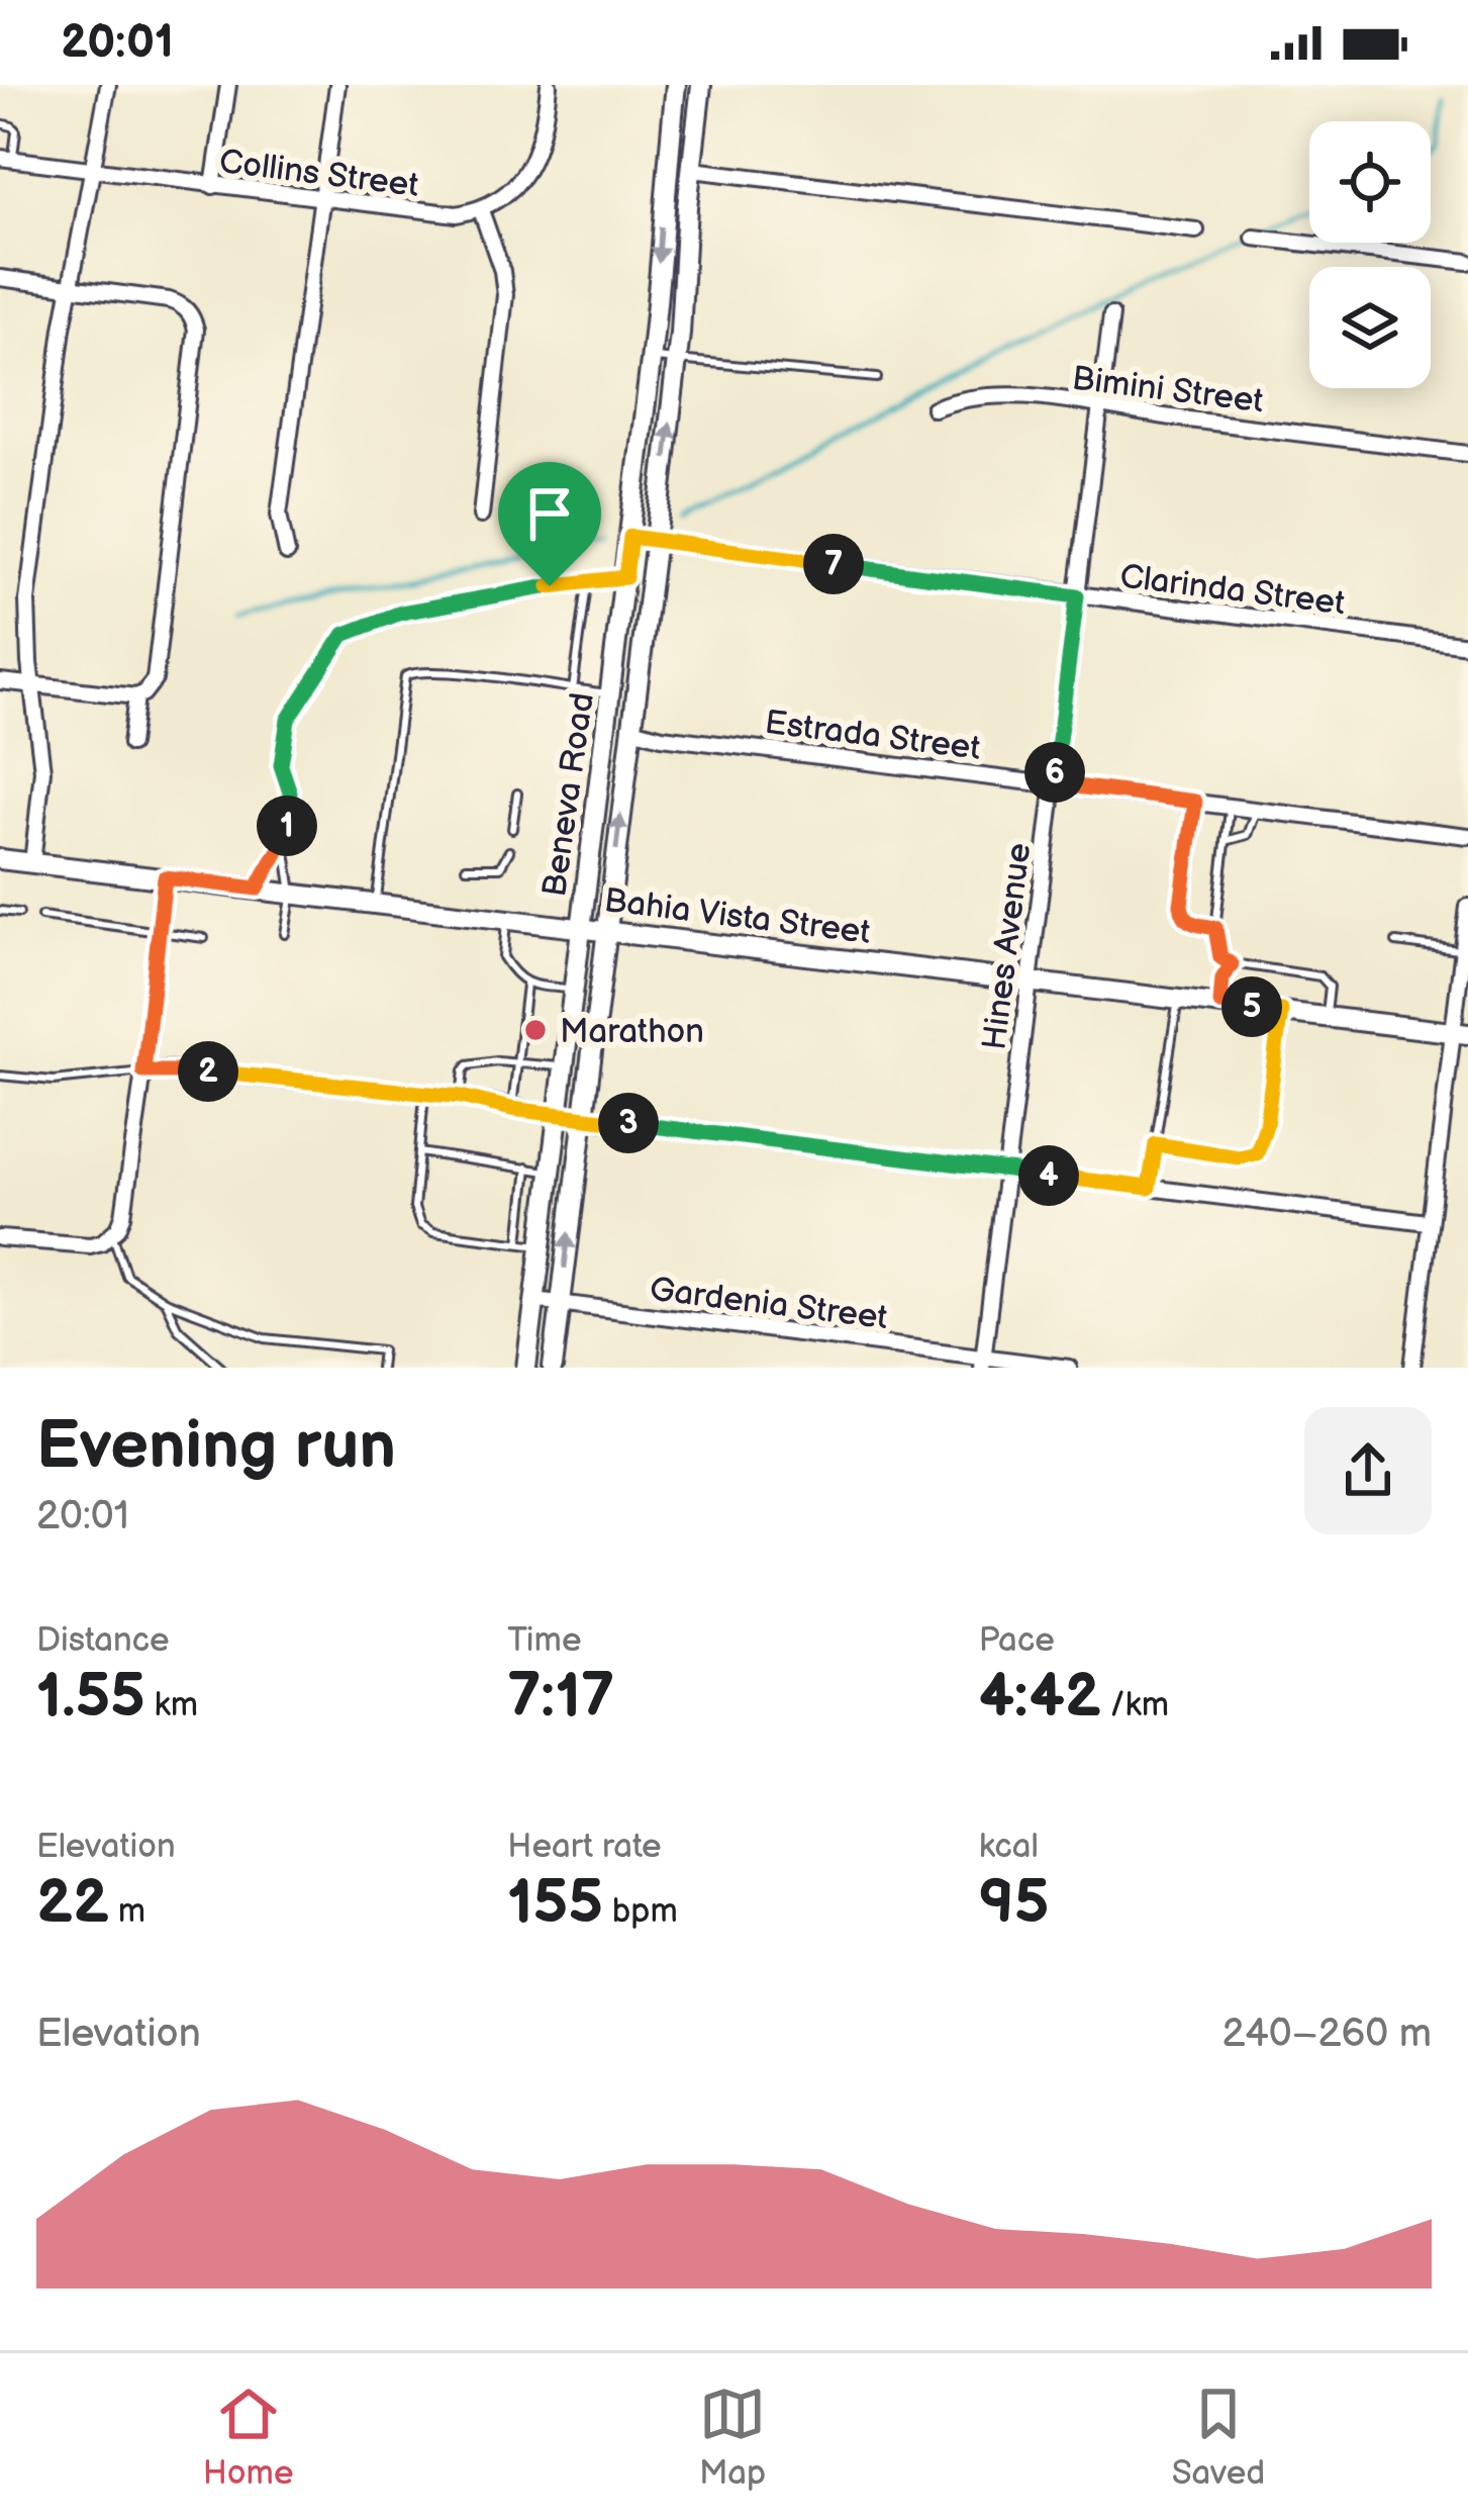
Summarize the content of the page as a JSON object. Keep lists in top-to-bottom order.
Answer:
{
  "streets": {
    "main road": ["Beneva Road", "Bahia Vista Street"],
    "street": [
      "Collins Street",
      "Bimini Street",
      "Clarinda Street",
      "Estrada Street",
      "Hines Avenue",
      "Gardenia Street"
    ]
  },
  "crossings": [
    ["Bimini Street", "Hines Avenue"],
    ["Clarinda Street", "Beneva Road"],
    ["Clarinda Street", "Hines Avenue"],
    ["Estrada Street", "Beneva Road"],
    ["Estrada Street", "Hines Avenue"],
    ["Beneva Road", "Bahia Vista Street"],
    ["Beneva Road", "Gardenia Street"],
    ["Bahia Vista Street", "Hines Avenue"],
    ["Hines Avenue", "Gardenia Street"]
  ],
  "places": ["Marathon"],
  "page": {
    "status": "20:01",
    "pins": [
      "7",
      "6",
      "1",
      "5",
      "2",
      "3",
      "4"
    ],
    "heading": ["Evening run", "20:01"],
    "stats": [
      ["Distance", "1.55 km"],
      ["Time", "7:17"],
      ["Pace", "4:42 /km"],
      ["Elevation", "22 m"],
      ["Heart rate", "155 bpm"],
      ["kcal", "95"]
    ],
    "chart": ["Elevation", "240–260 m"],
    "tabs": ["Home", "Map", "Saved"]
  }
}
